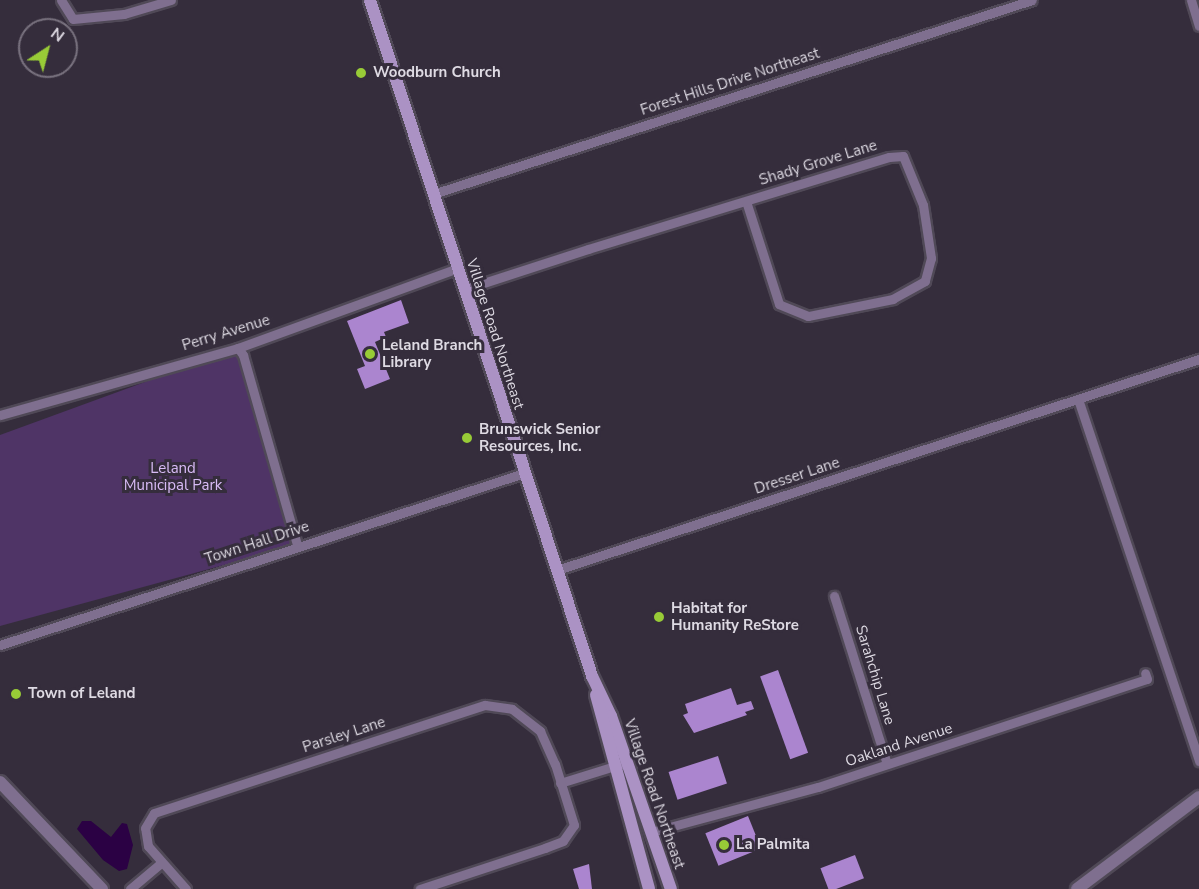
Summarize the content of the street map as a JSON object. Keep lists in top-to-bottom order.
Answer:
{
  "streets": {
    "main road": ["Village Road Northeast"],
    "street": [
      "Forest Hills Drive Northeast",
      "Shady Grove Lane",
      "Perry Avenue",
      "Dresser Lane",
      "Town Hall Drive",
      "Sarahchip Lane",
      "Parsley Lane",
      "Oakland Avenue"
    ]
  },
  "crossings": [
    ["Forest Hills Drive Northeast", "Village Road Northeast"],
    ["Shady Grove Lane", "Village Road Northeast"],
    ["Perry Avenue", "Village Road Northeast"],
    ["Village Road Northeast", "Dresser Lane"],
    ["Village Road Northeast", "Town Hall Drive"],
    ["Village Road Northeast", "Oakland Avenue"],
    ["Sarahchip Lane", "Oakland Avenue"]
  ],
  "parks": ["Leland Municipal Park"],
  "places": [
    "Woodburn Church",
    "Leland Branch Library",
    "Brunswick Senior Resources, Inc.",
    "Habitat for Humanity ReStore",
    "Town of Leland",
    "La Palmita"
  ],
  "north": "top right"
}
